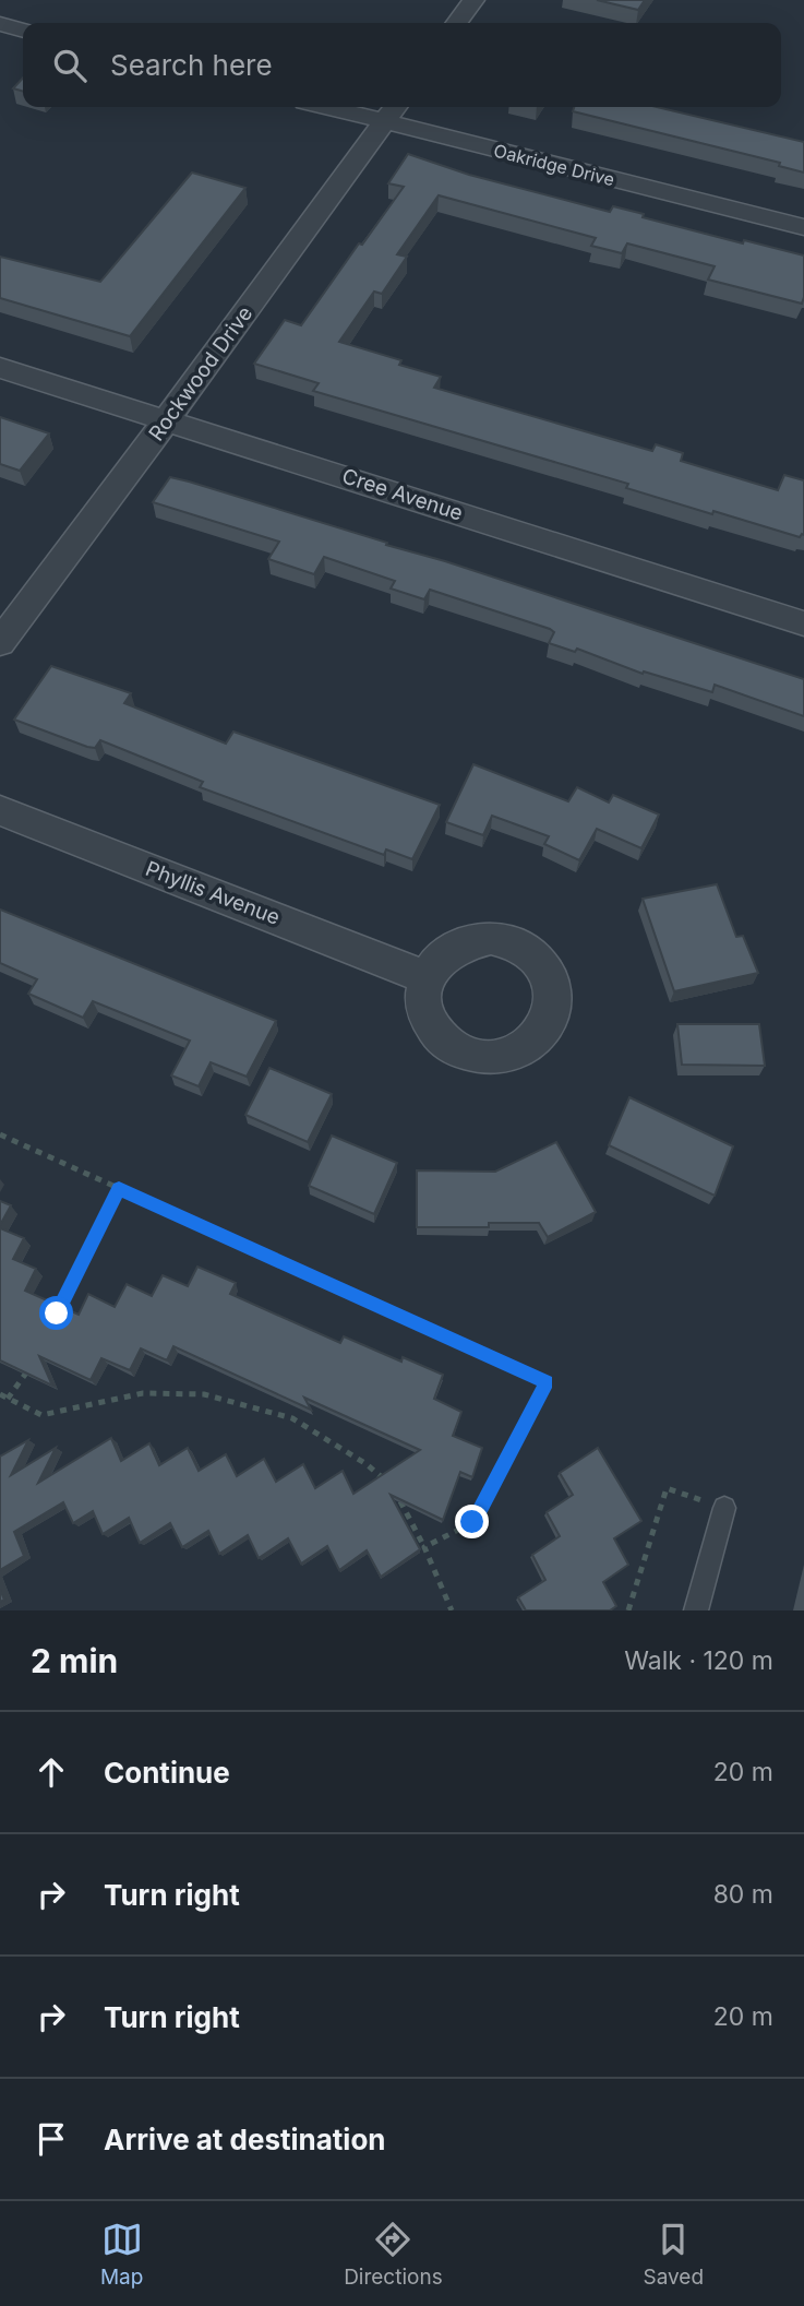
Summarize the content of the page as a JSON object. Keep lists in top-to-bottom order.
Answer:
{
  "streets": {
    "street": [
      "Oakridge Drive",
      "Rockwood Drive",
      "Cree Avenue",
      "Phyllis Avenue"
    ]
  },
  "crossings": [
    ["Oakridge Drive", "Rockwood Drive"],
    ["Rockwood Drive", "Cree Avenue"]
  ],
  "page": {
    "search": "Search here",
    "heading": ["2 min", "Walk · 120 m"],
    "list": [
      ["Continue", "20 m"],
      ["Turn right", "80 m"],
      ["Turn right", "20 m"],
      "Arrive at destination"
    ],
    "nav": ["Map", "Directions", "Saved"]
  }
}
